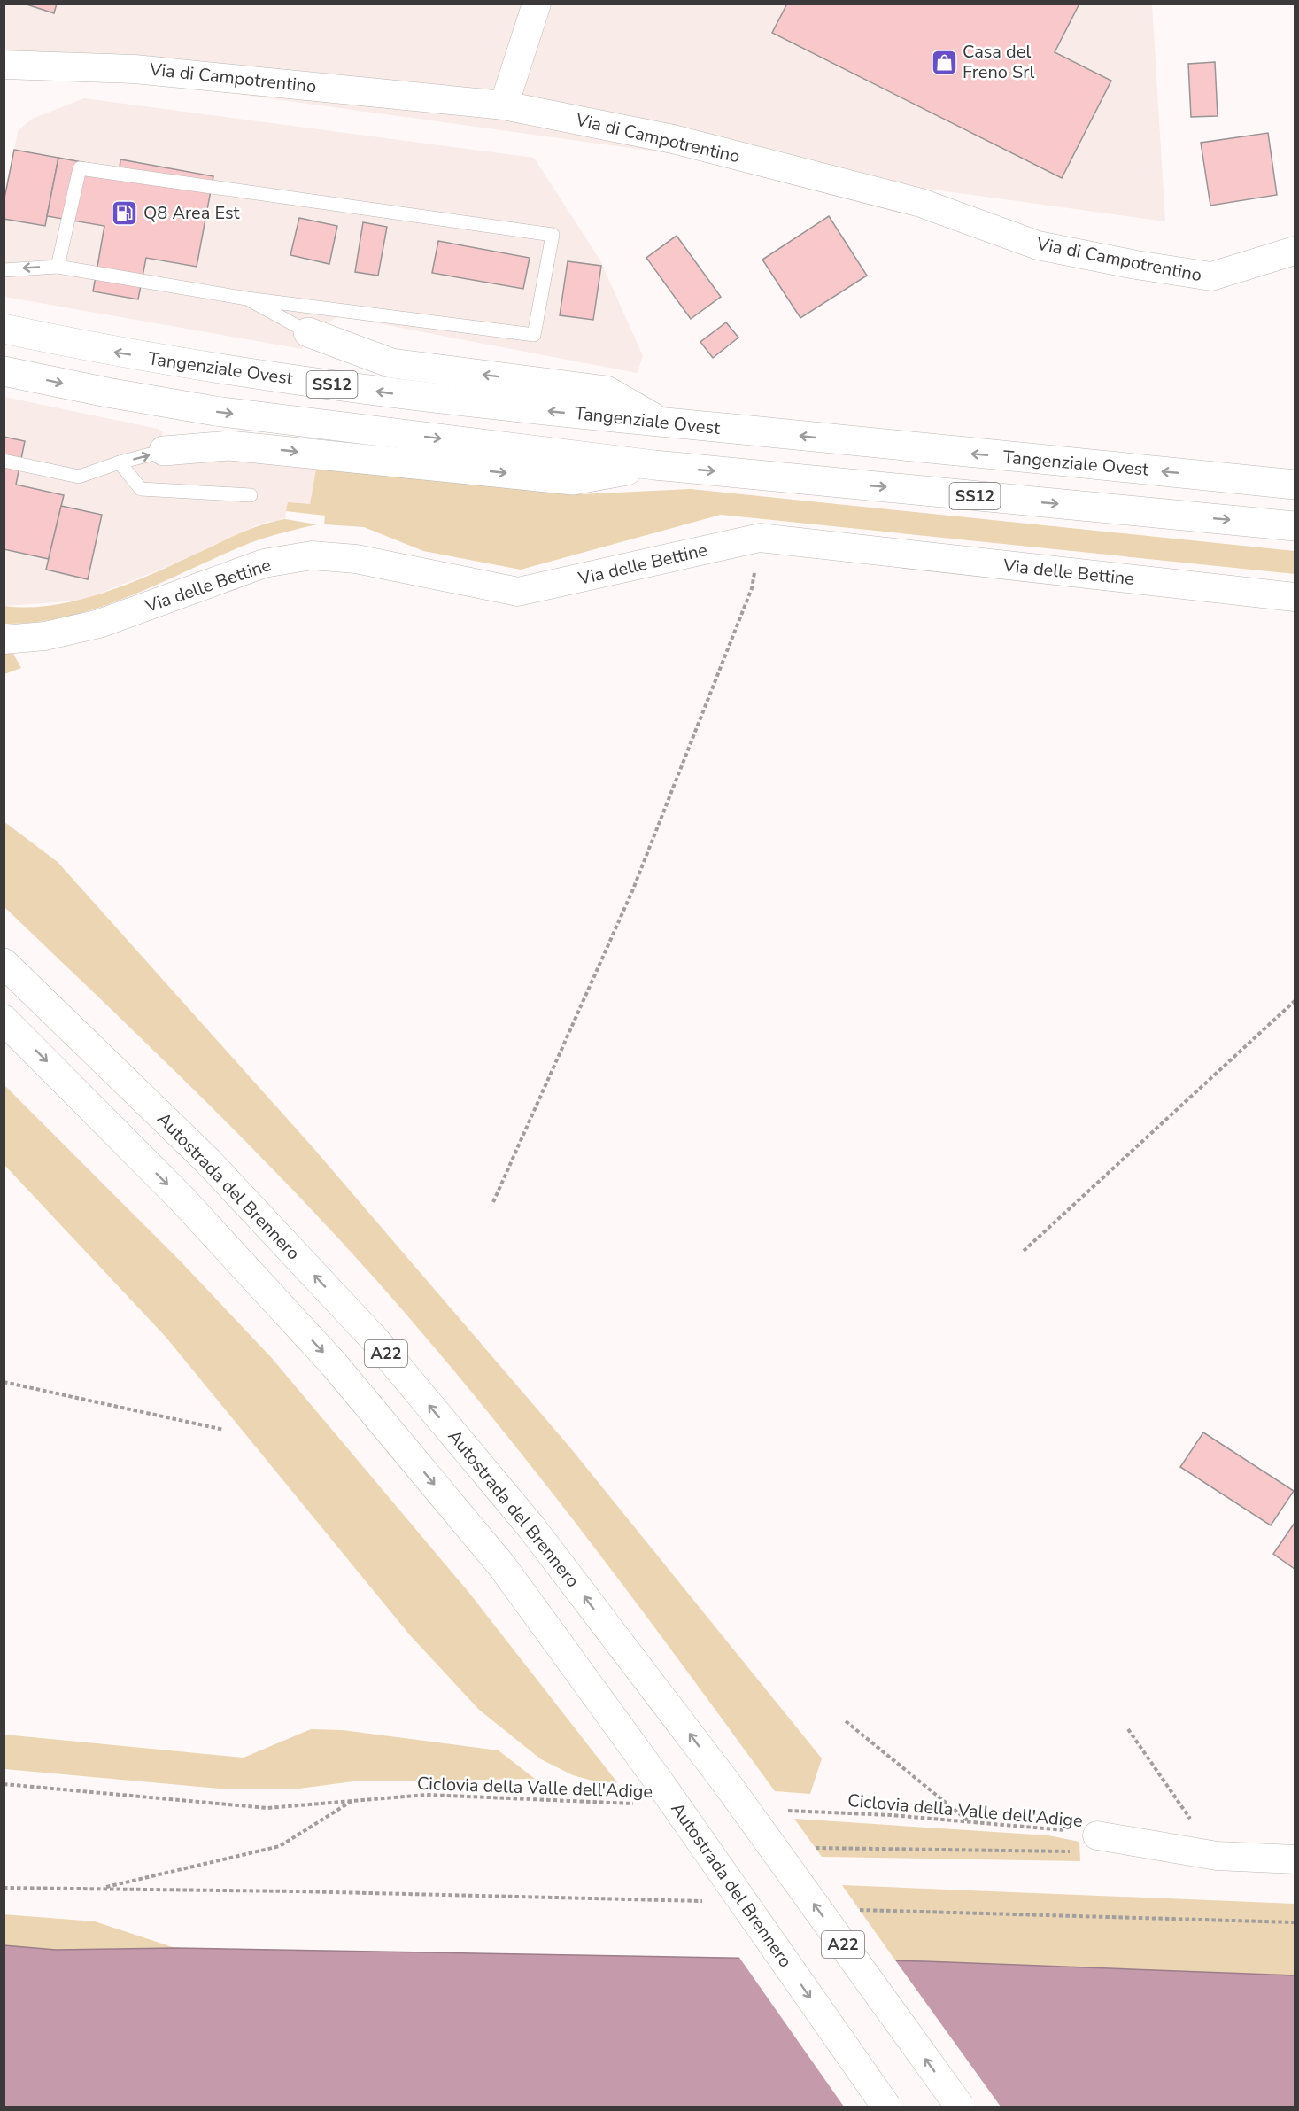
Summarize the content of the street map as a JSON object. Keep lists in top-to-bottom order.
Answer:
{
  "streets": {
    "highway": [
      "Tangenziale Ovest",
      "SS12",
      "Autostrada del Brennero",
      "A22"
    ],
    "street": ["Via di Campotrentino", "Via delle Bettine"],
    "path": ["Ciclovia della Valle dell'Adige"]
  },
  "places": {
    "shop": ["Casa del Freno Srl"],
    "fuel station": ["Q8 Area Est"]
  }
}
